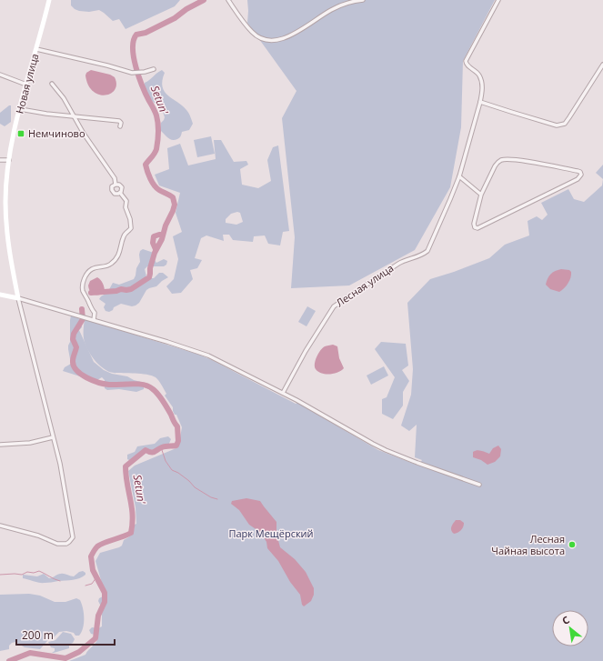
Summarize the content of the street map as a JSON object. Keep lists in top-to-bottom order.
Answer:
{
  "streets": {
    "street": ["Новая улица", "Лесная улица"]
  },
  "water": ["Setun'"],
  "parks": ["Парк Мещёрский"],
  "places": {
    "transit": ["Немчиново"],
    "other": ["Лесная Чайная высота"]
  },
  "scale_bar": "200 m",
  "north": "top left"
}
